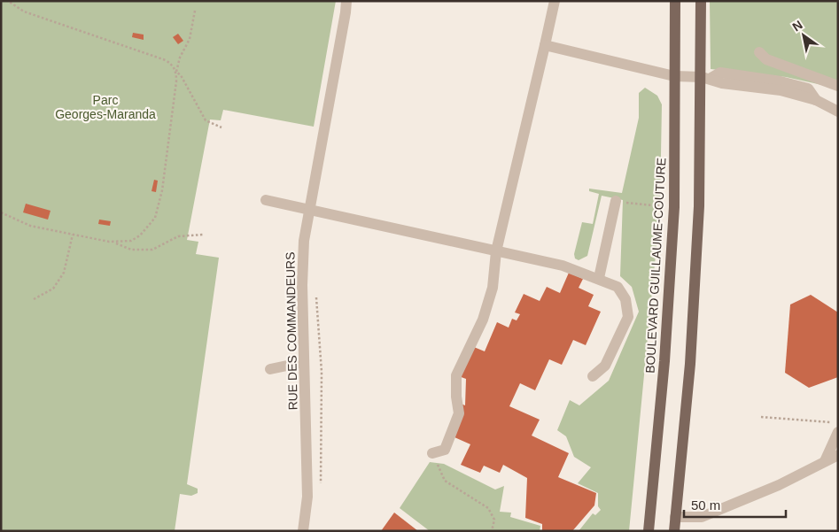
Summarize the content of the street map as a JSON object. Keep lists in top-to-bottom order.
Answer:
{
  "streets": {
    "main road": ["BOULEVARD GUILLAUME-COUTURE"],
    "street": ["RUE DES COMMANDEURS"]
  },
  "parks": ["Parc Georges-Maranda"],
  "scale_bar": "50 m",
  "north": "top left"
}
